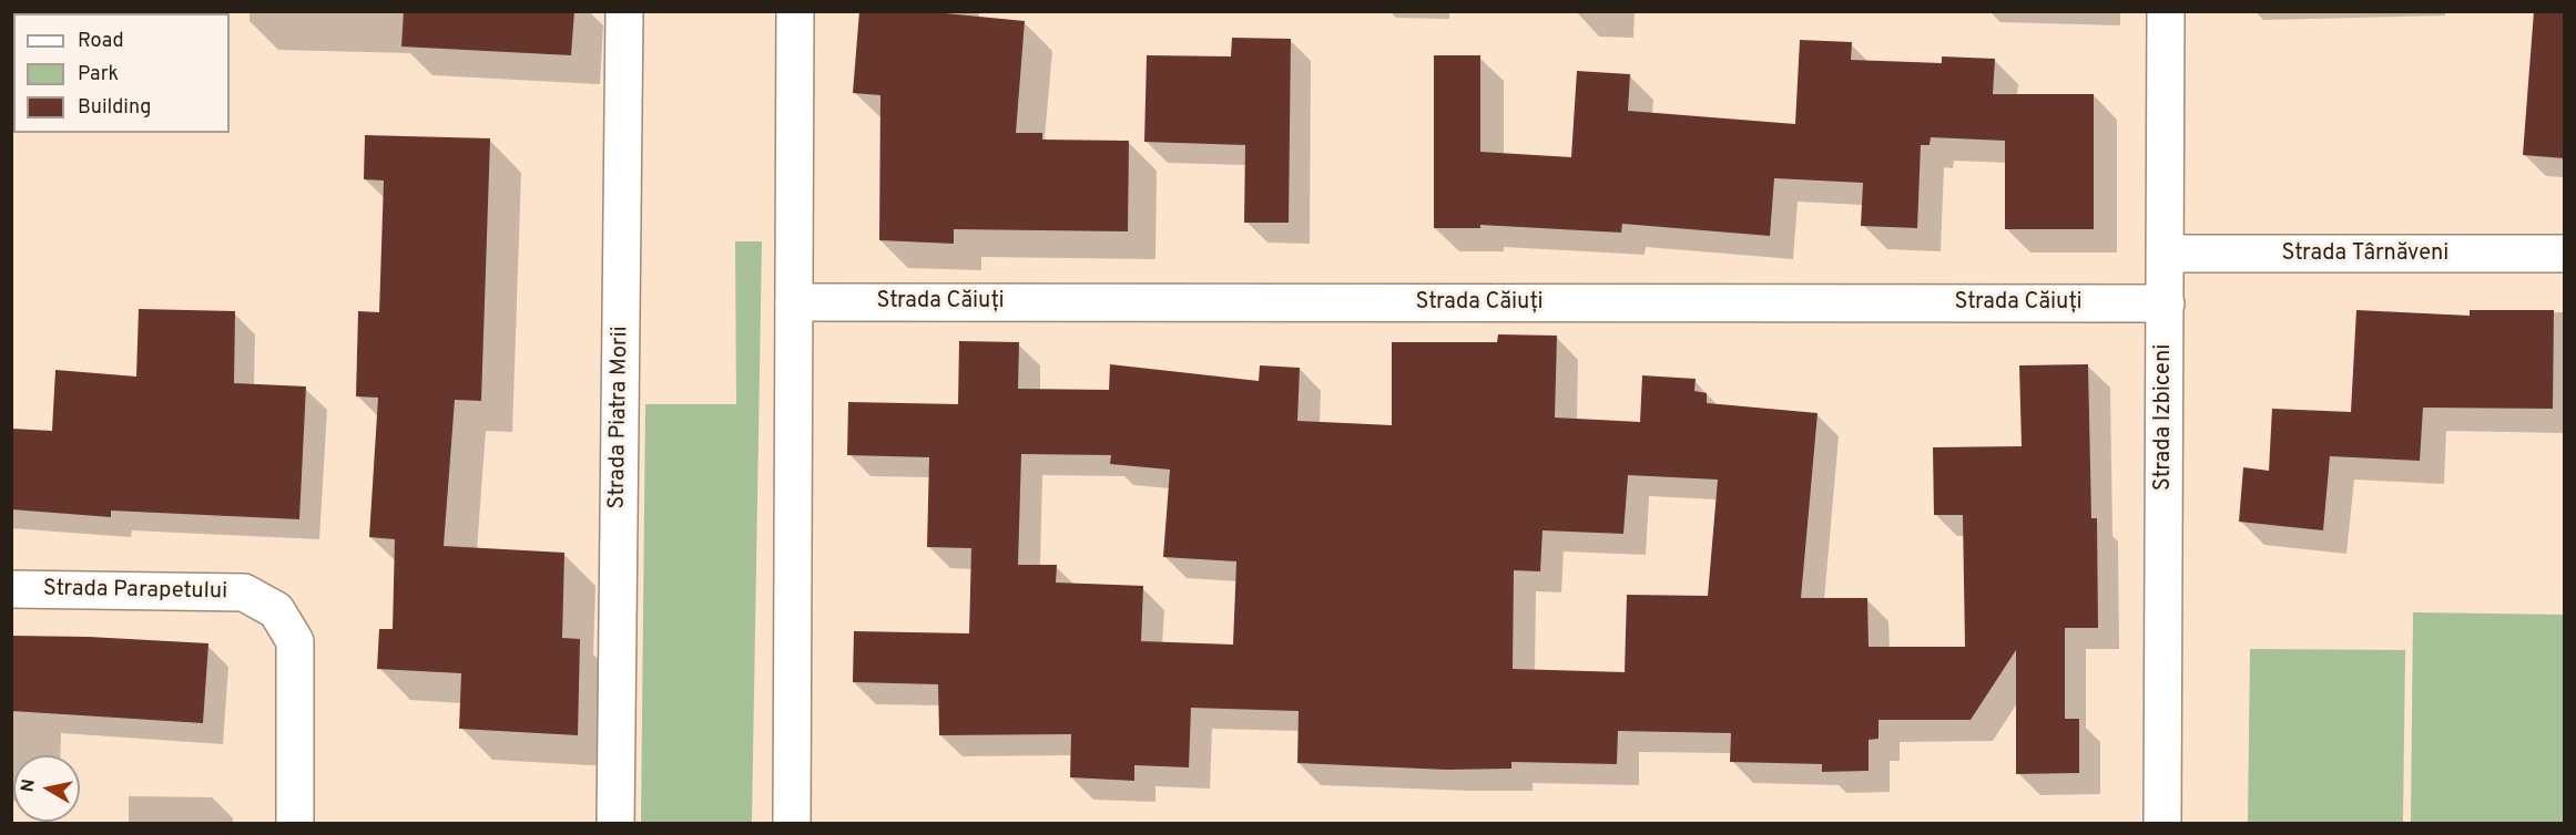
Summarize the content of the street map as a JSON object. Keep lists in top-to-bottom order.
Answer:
{
  "streets": {
    "street": [
      "Strada Târnăveni",
      "Strada Căiuți",
      "Strada Piatra Morii",
      "Strada Izbiceni",
      "Strada Parapetului"
    ]
  },
  "crossings": [
    ["Strada Târnăveni", "Strada Izbiceni"],
    ["Strada Căiuți", "Strada Izbiceni"]
  ],
  "legend": ["Road", "Park", "Building"],
  "north": "left"
}
